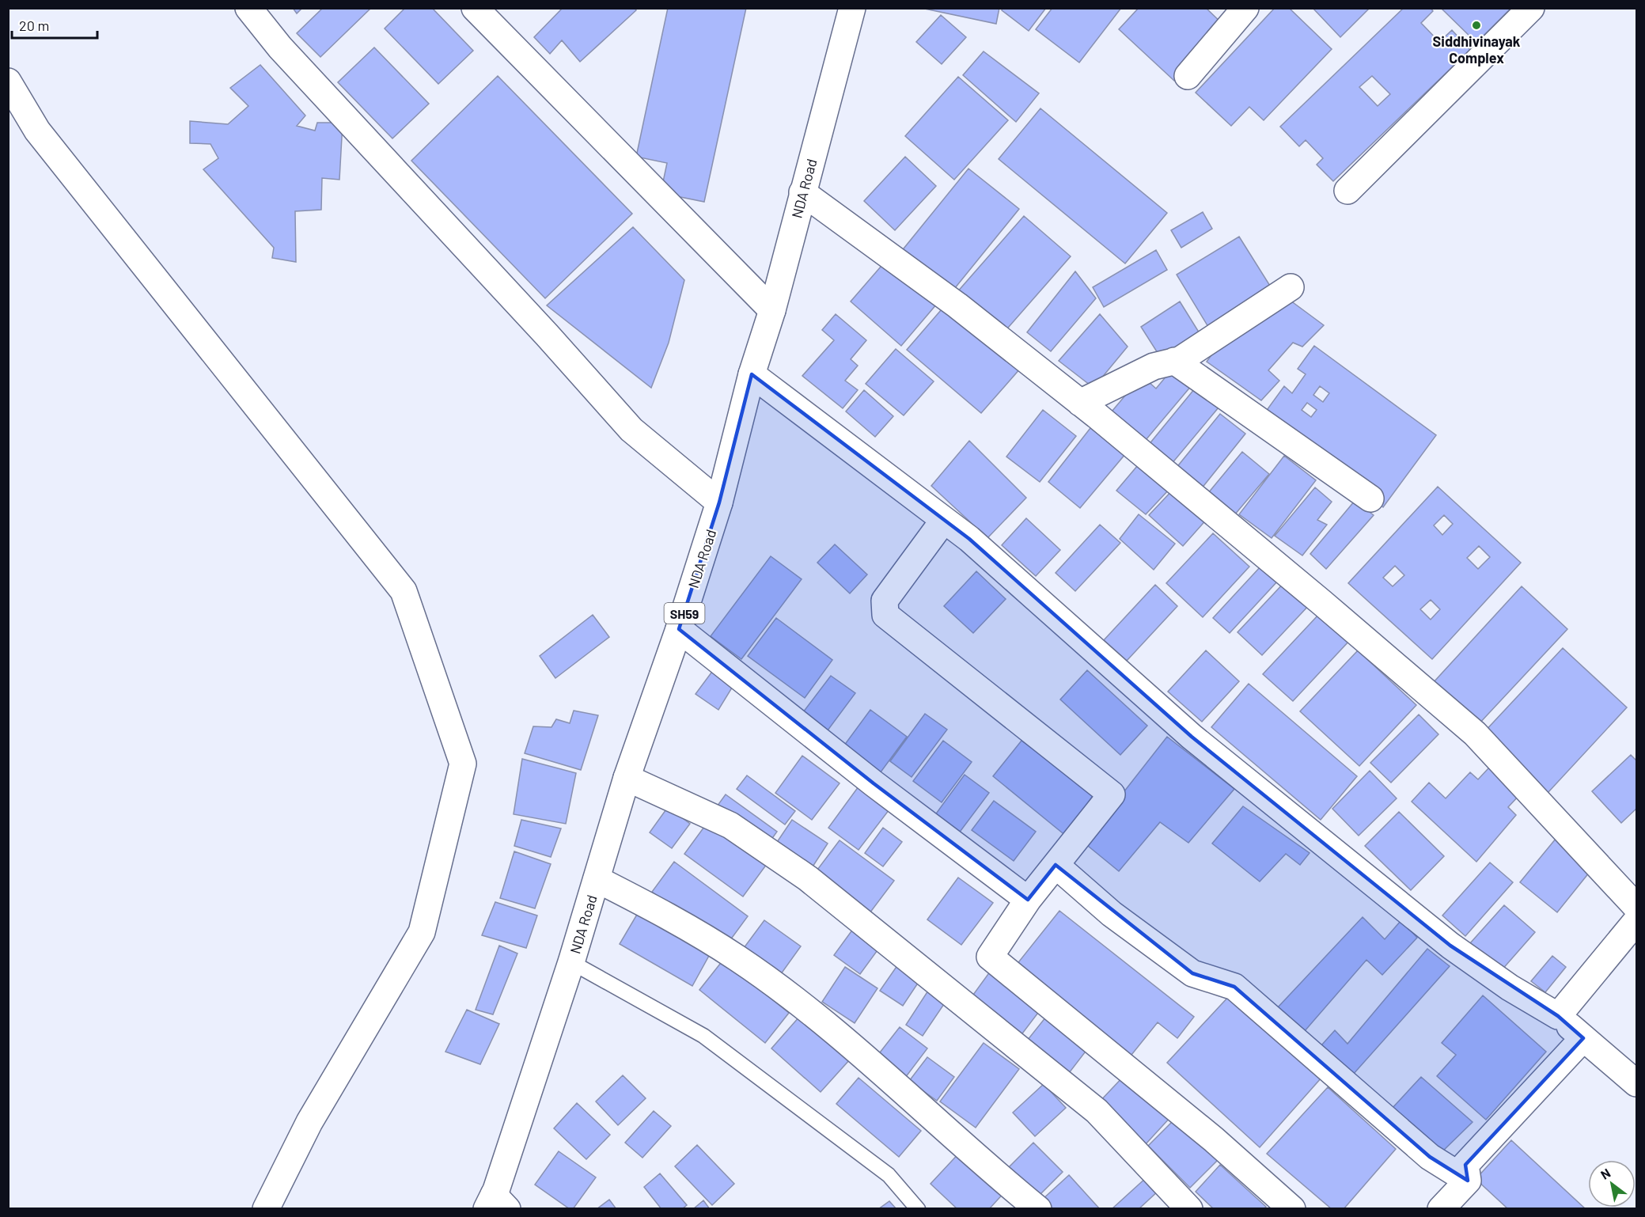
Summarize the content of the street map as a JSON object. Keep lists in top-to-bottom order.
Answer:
{
  "streets": {
    "street": ["NDA Road", "SH59"]
  },
  "places": ["Siddhivinayak Complex"],
  "scale_bar": "20 m",
  "north": "top left"
}
